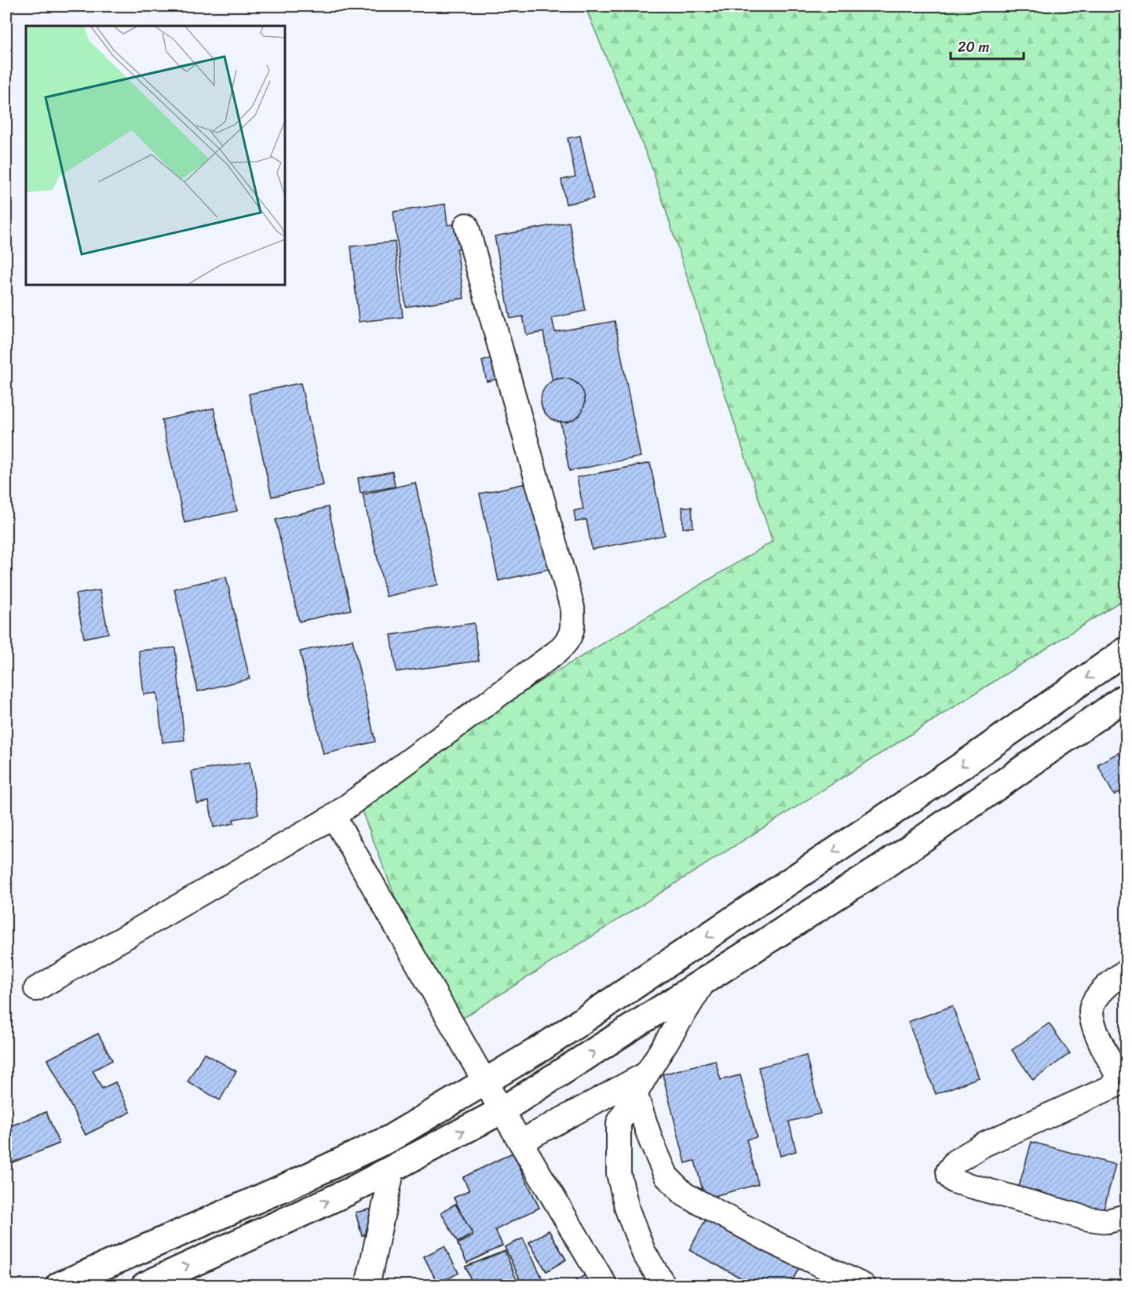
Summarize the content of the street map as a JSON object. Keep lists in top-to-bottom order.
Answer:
{
  "scale_bar": "20 m"
}
